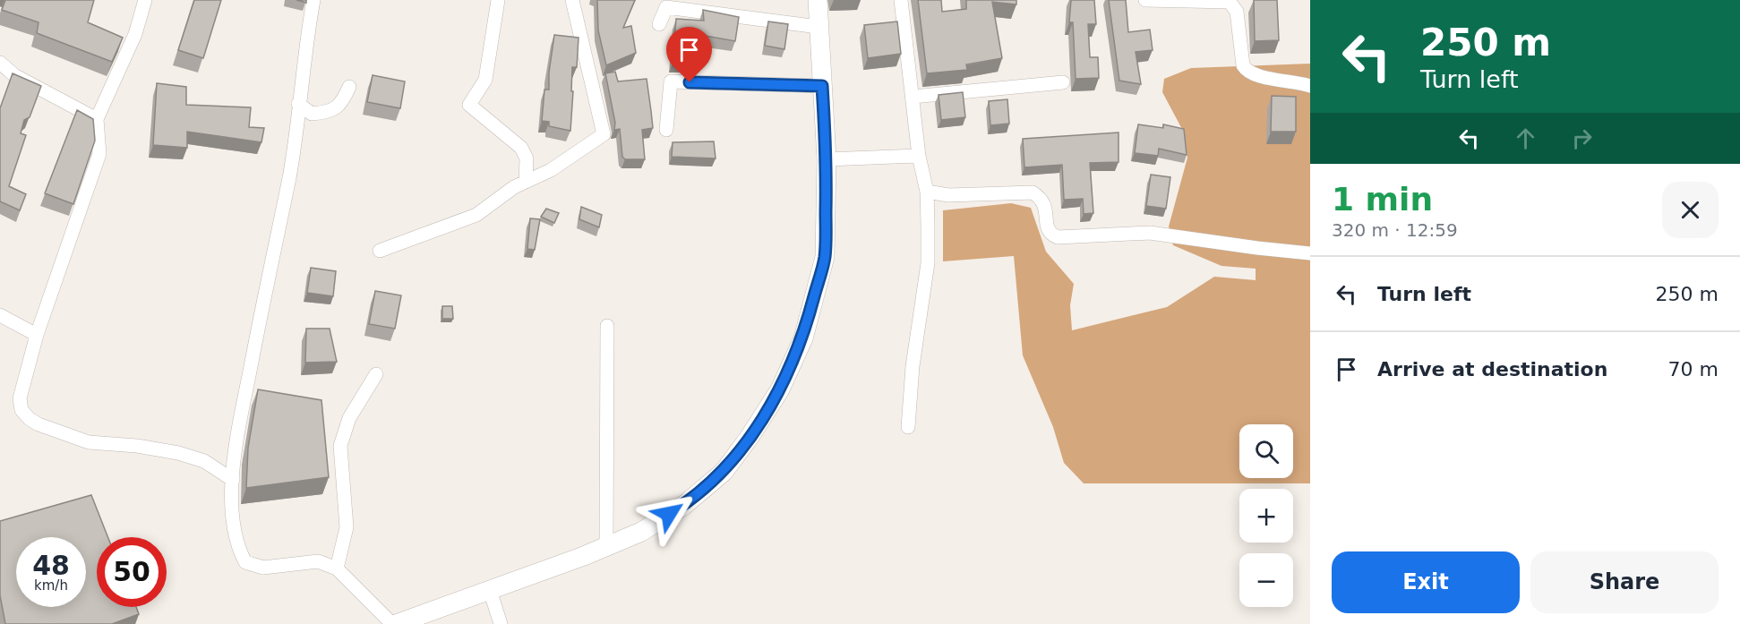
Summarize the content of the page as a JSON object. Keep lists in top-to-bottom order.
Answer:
{
  "page": {
    "turn": ["250 m", "Turn left"],
    "heading": ["1 min", "320 m · 12:59"],
    "list": [
      {
        "name": "Turn left",
        "value": "250 m"
      },
      {
        "name": "Arrive at destination",
        "value": "70 m"
      }
    ],
    "map_buttons": ["+", "−"],
    "speed": "48 km/h",
    "limit": "50",
    "buttons": ["Exit", "Share"]
  }
}
